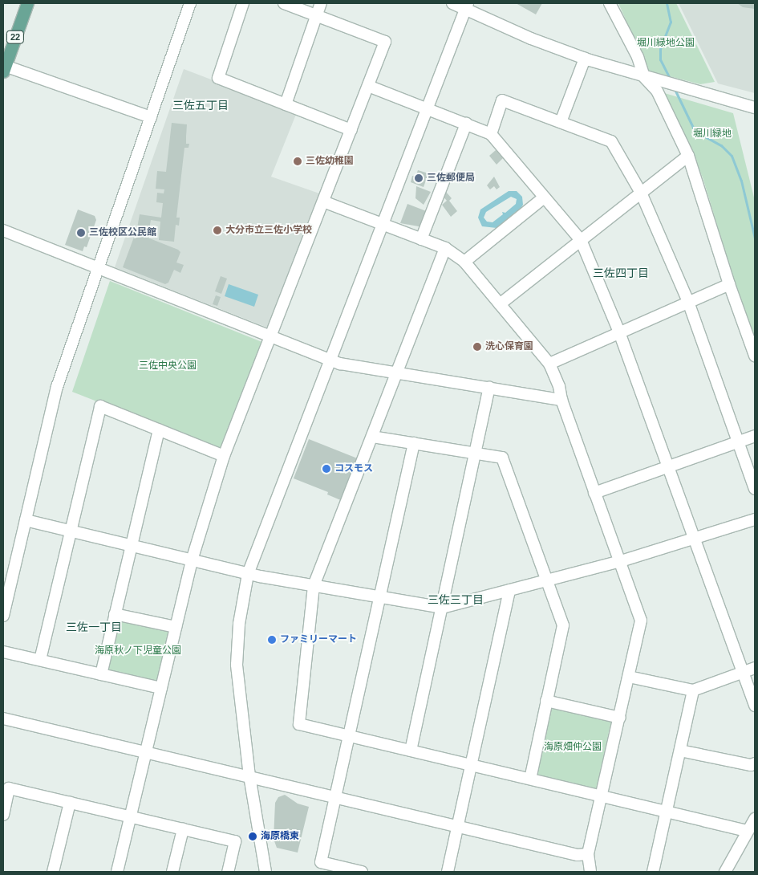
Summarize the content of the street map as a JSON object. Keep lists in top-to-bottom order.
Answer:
{
  "streets": {
    "main road": ["22"]
  },
  "districts": [
    "三佐五丁目",
    "三佐四丁目",
    "三佐三丁目",
    "三佐一丁目"
  ],
  "parks": [
    "堀川緑地公園",
    "堀川緑地",
    "三佐中央公園",
    "海原秋ノ下児童公園",
    "海原畑仲公園"
  ],
  "places": [
    "三佐幼稚園",
    "三佐郵便局",
    "大分市立三佐小学校",
    "三佐校区公民館",
    "洗心保育園",
    "コスモス",
    "ファミリーマート",
    "海原橋東"
  ]
}
